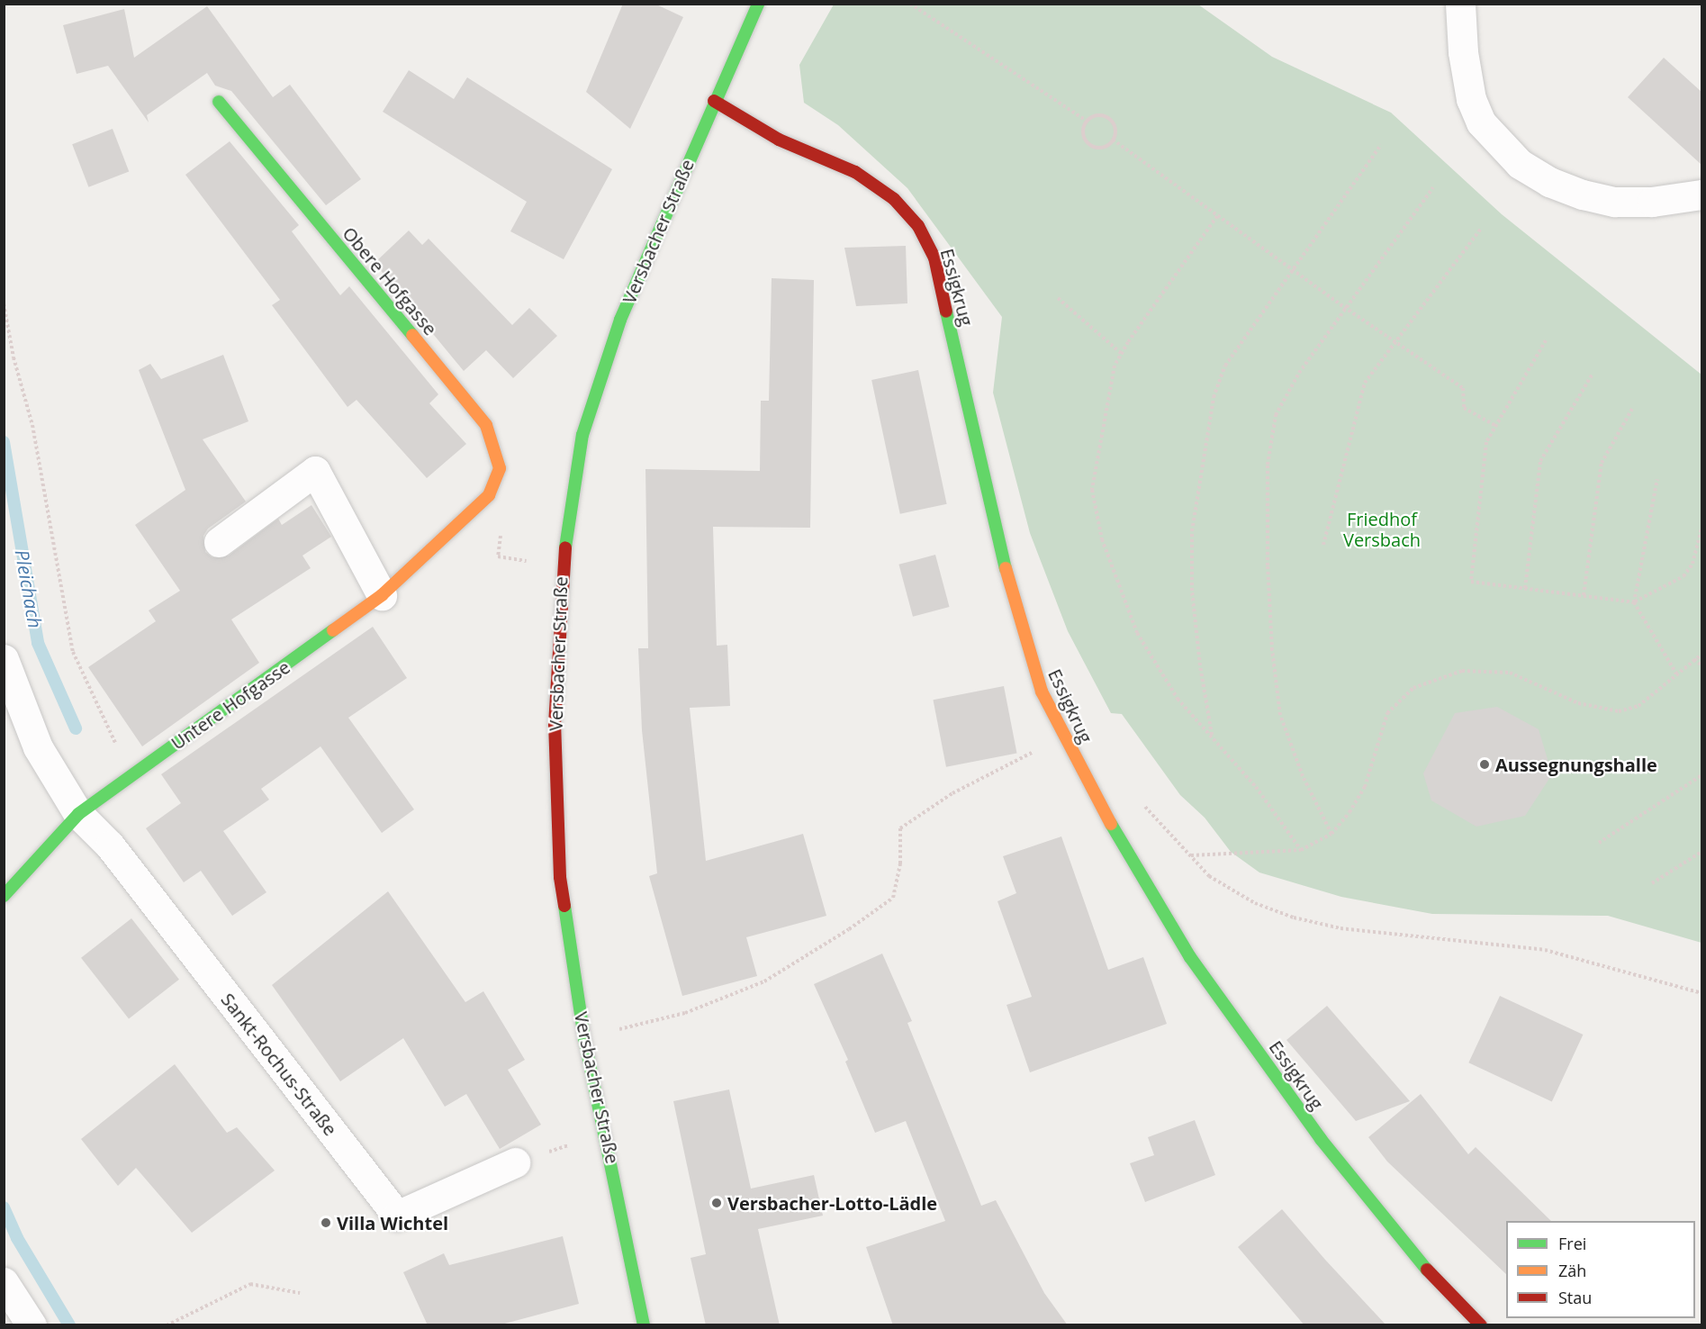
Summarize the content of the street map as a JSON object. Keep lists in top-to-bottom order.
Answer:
{
  "streets": {
    "street": [
      "Versbacher Straße",
      "Obere Hofgasse",
      "Essigkrug",
      "Untere Hofgasse",
      "Sankt-Rochus-Straße"
    ]
  },
  "crossings": [
    ["Versbacher Straße", "Essigkrug"],
    ["Obere Hofgasse", "Untere Hofgasse"],
    ["Untere Hofgasse", "Sankt-Rochus-Straße"]
  ],
  "water": ["Pleichach"],
  "parks": ["Friedhof Versbach"],
  "places": ["Aussegnungshalle", "Versbacher-Lotto-Lädle", "Villa Wichtel"],
  "legend": ["Frei", "Zäh", "Stau"]
}
